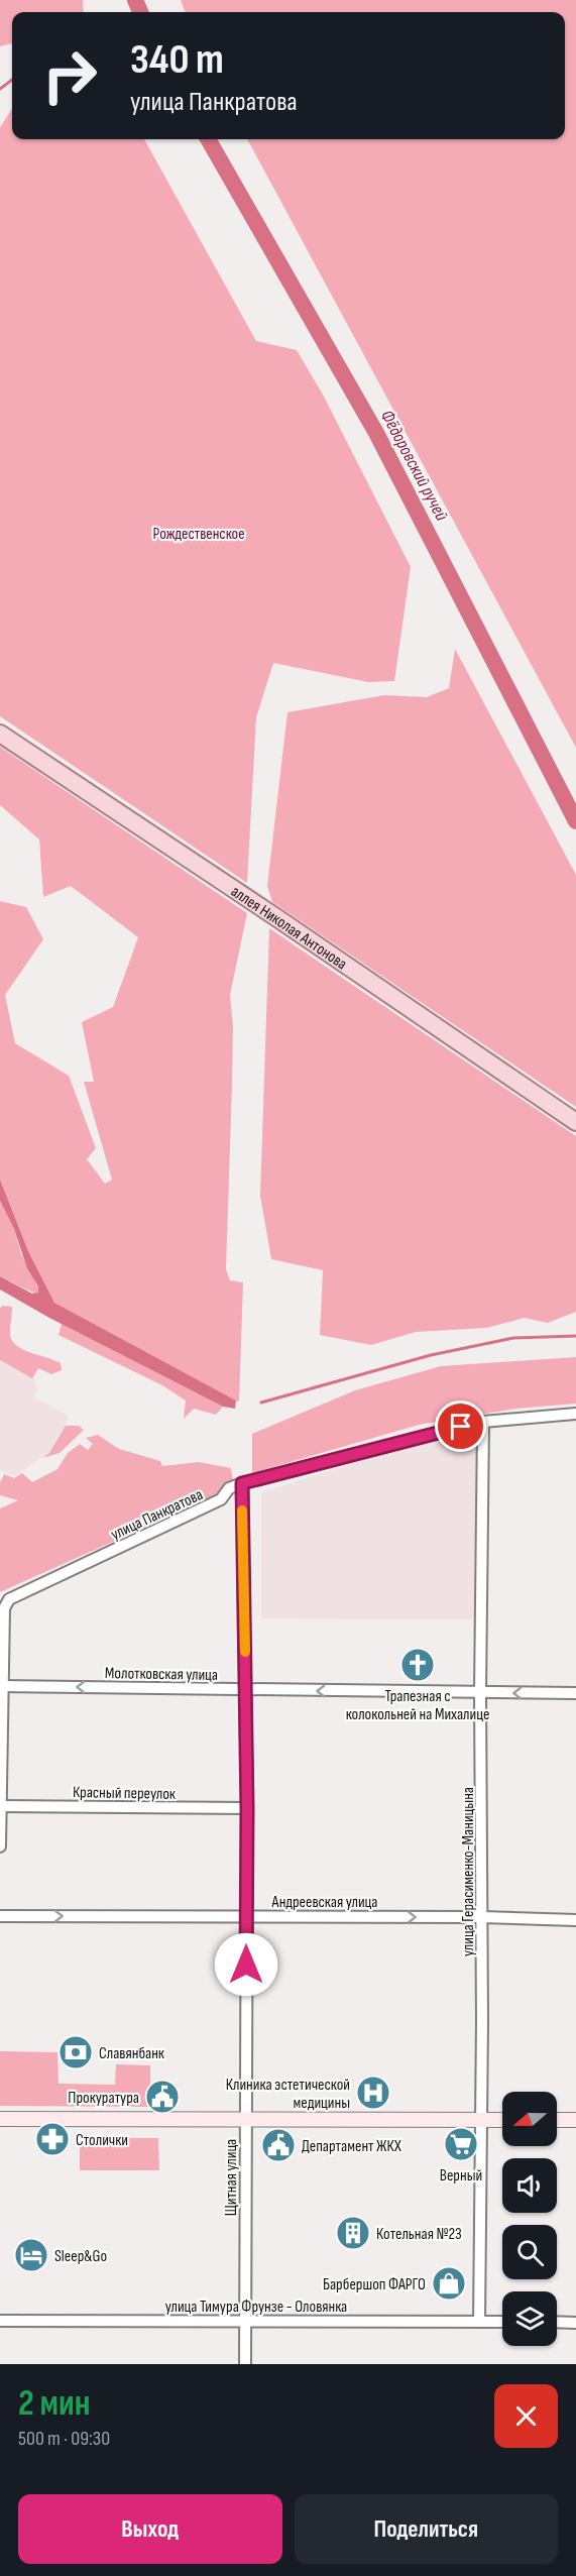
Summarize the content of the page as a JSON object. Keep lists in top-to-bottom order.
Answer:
{
  "streets": {
    "main road": ["аллея Николая Антонова"],
    "street": [
      "улица Панкратова",
      "Молотковская улица",
      "Красный переулок",
      "улица Герасименко-Маницына",
      "Андреевская улица",
      "Щитная улица",
      "улица Тимура Фрунзе - Оловянка"
    ]
  },
  "crossings": [
    ["улица Панкратова", "Молотковская улица"],
    ["улица Панкратова", "улица Герасименко-Маницына"],
    ["улица Панкратова", "Щитная улица"],
    ["Молотковская улица", "улица Герасименко-Маницына"],
    ["Молотковская улица", "Щитная улица"],
    ["Красный переулок", "Щитная улица"],
    ["улица Герасименко-Маницына", "Андреевская улица"],
    ["улица Герасименко-Маницына", "улица Тимура Фрунзе - Оловянка"],
    ["Андреевская улица", "Щитная улица"],
    ["Щитная улица", "улица Тимура Фрунзе - Оловянка"]
  ],
  "one_way": ["Молотковская улица", "Андреевская улица"],
  "water": ["Фёдоровский ручей"],
  "parks": ["Рождественское"],
  "places": {
    "church": ["Трапезная с колокольней на Михалице"],
    "bank": ["Славянбанк"],
    "hospital": ["Клиника эстетической медицины"],
    "public building": ["Прокуратура", "Департамент ЖКХ"],
    "pharmacy": ["Столички"],
    "supermarket": ["Верный"],
    "building": ["Котельная №23"],
    "hotel": ["Sleep&Go"],
    "shop": ["Барбершоп ФАРГО"]
  },
  "north": "left",
  "page": {
    "turn": ["340 m", "улица Панкратова"],
    "heading": ["2 мин", "500 m · 09:30"],
    "buttons": ["Выход", "Поделиться"]
  }
}
